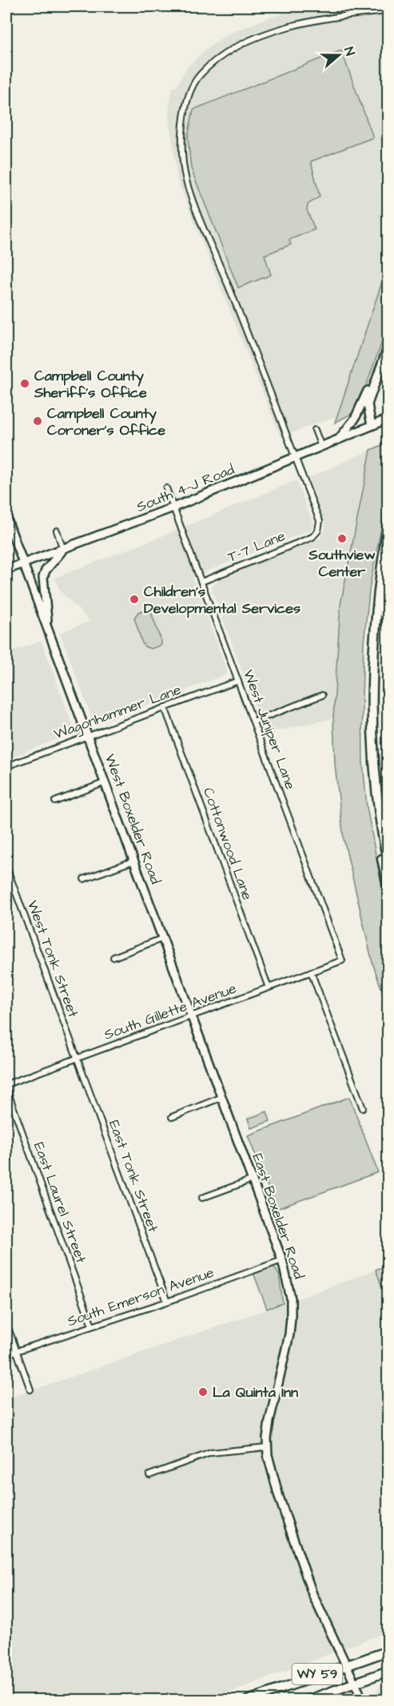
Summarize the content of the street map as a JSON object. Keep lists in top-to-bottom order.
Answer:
{
  "streets": {
    "highway": ["WY 59"],
    "main road": ["South 4-J Road", "West Boxelder Road", "East Boxelder Road"],
    "street": [
      "T-7 Lane",
      "Wagonhammer Lane",
      "West Juniper Lane",
      "Cottonwood Lane",
      "West Tonk Street",
      "South Gillette Avenue",
      "East Tonk Street",
      "East Laurel Street",
      "South Emerson Avenue"
    ]
  },
  "crossings": [
    ["South 4-J Road", "T-7 Lane"],
    ["South 4-J Road", "West Juniper Lane"],
    ["T-7 Lane", "West Juniper Lane"],
    ["Wagonhammer Lane", "West Juniper Lane"],
    ["Wagonhammer Lane", "West Boxelder Road"],
    ["Wagonhammer Lane", "Cottonwood Lane"],
    ["West Juniper Lane", "South Gillette Avenue"],
    ["West Boxelder Road", "South Gillette Avenue"],
    ["West Boxelder Road", "East Boxelder Road"],
    ["Cottonwood Lane", "South Gillette Avenue"],
    ["West Tonk Street", "South Gillette Avenue"],
    ["West Tonk Street", "East Tonk Street"],
    ["South Gillette Avenue", "East Tonk Street"],
    ["South Gillette Avenue", "East Boxelder Road"],
    ["East Tonk Street", "South Emerson Avenue"],
    ["East Laurel Street", "South Emerson Avenue"],
    ["East Boxelder Road", "South Emerson Avenue"],
    ["East Boxelder Road", "WY 59"]
  ],
  "places": [
    "Campbell County Sheriff's Office",
    "Campbell County Coroner's Office",
    "Southview Center",
    "Children's Developmental Services",
    "La Quinta Inn"
  ],
  "north": "right"
}
